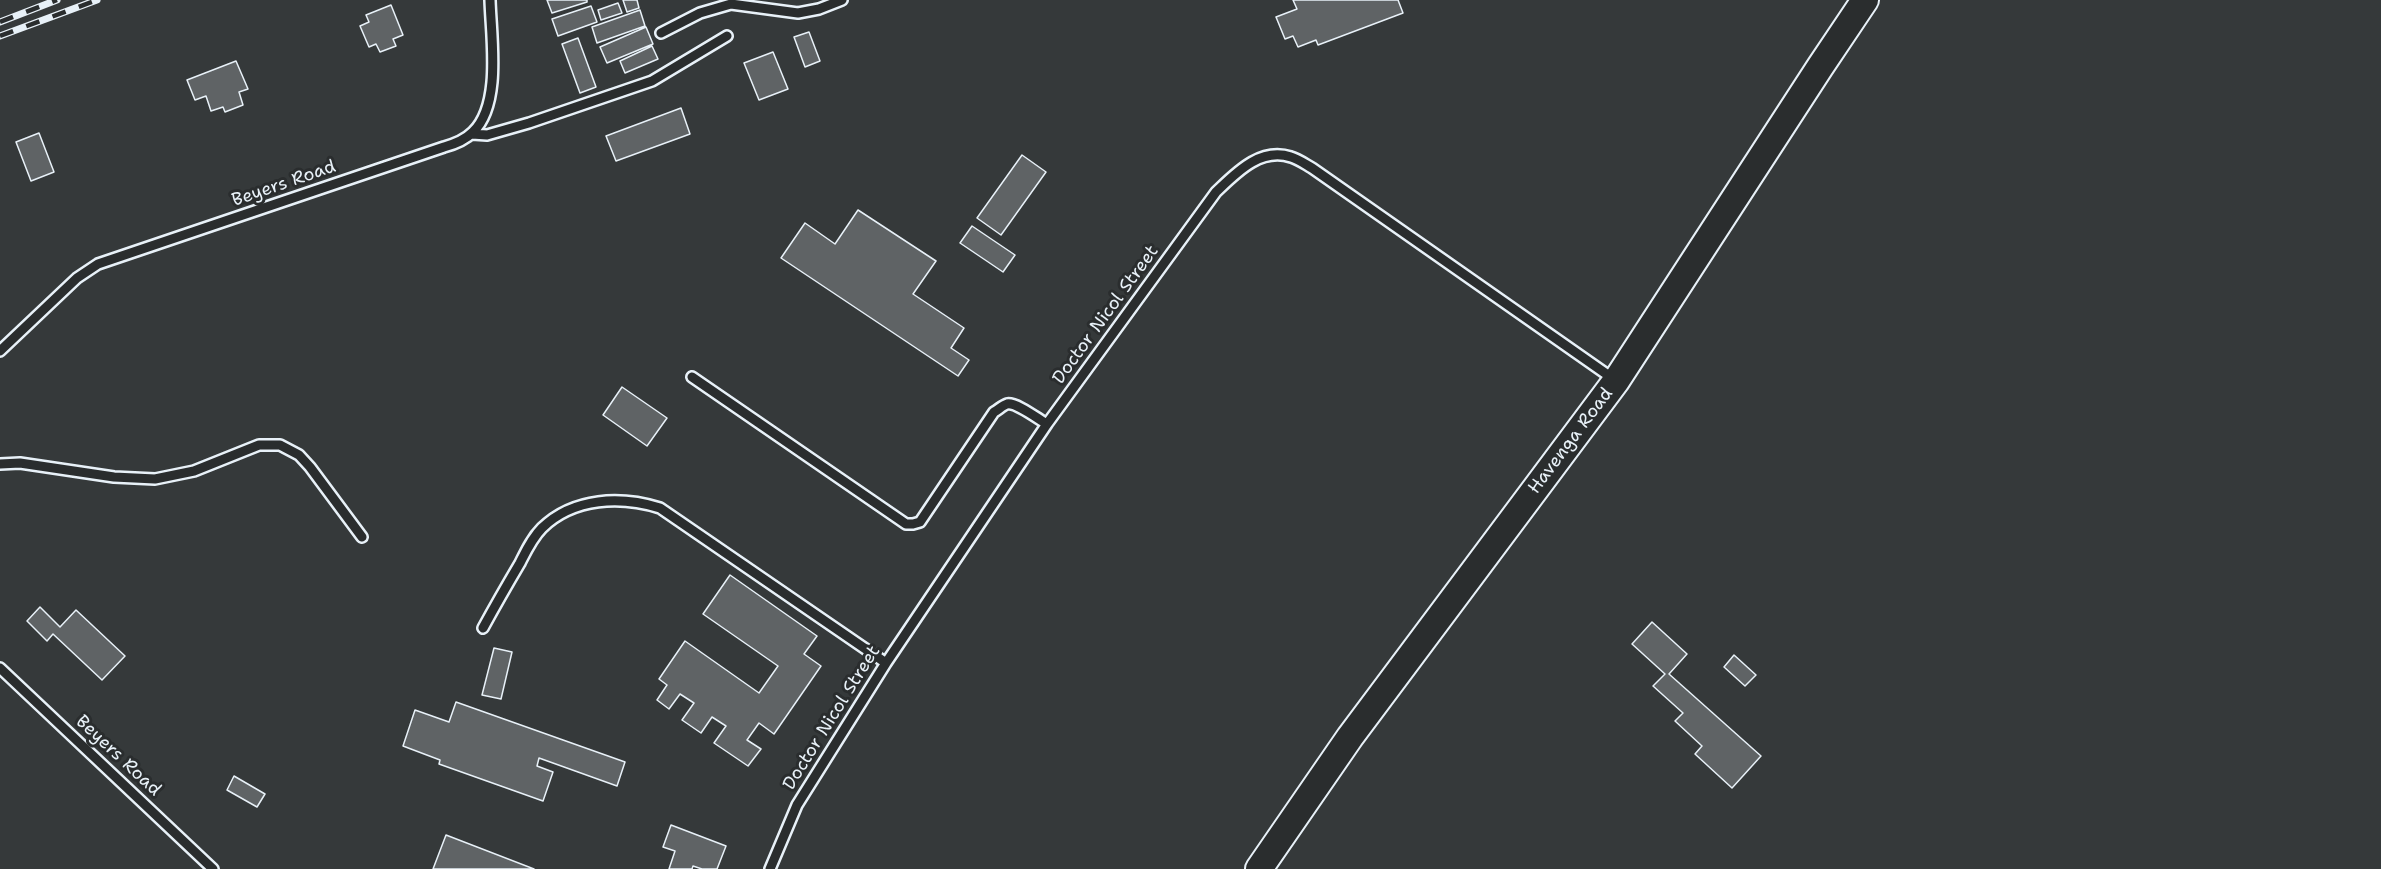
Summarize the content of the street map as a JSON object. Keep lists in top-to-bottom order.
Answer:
{
  "streets": {
    "street": ["Havenga Road"],
    "lane": ["Beyers Road", "Doctor Nicol Street"]
  },
  "crossings": [
    ["Doctor Nicol Street", "Havenga Road"]
  ]
}
